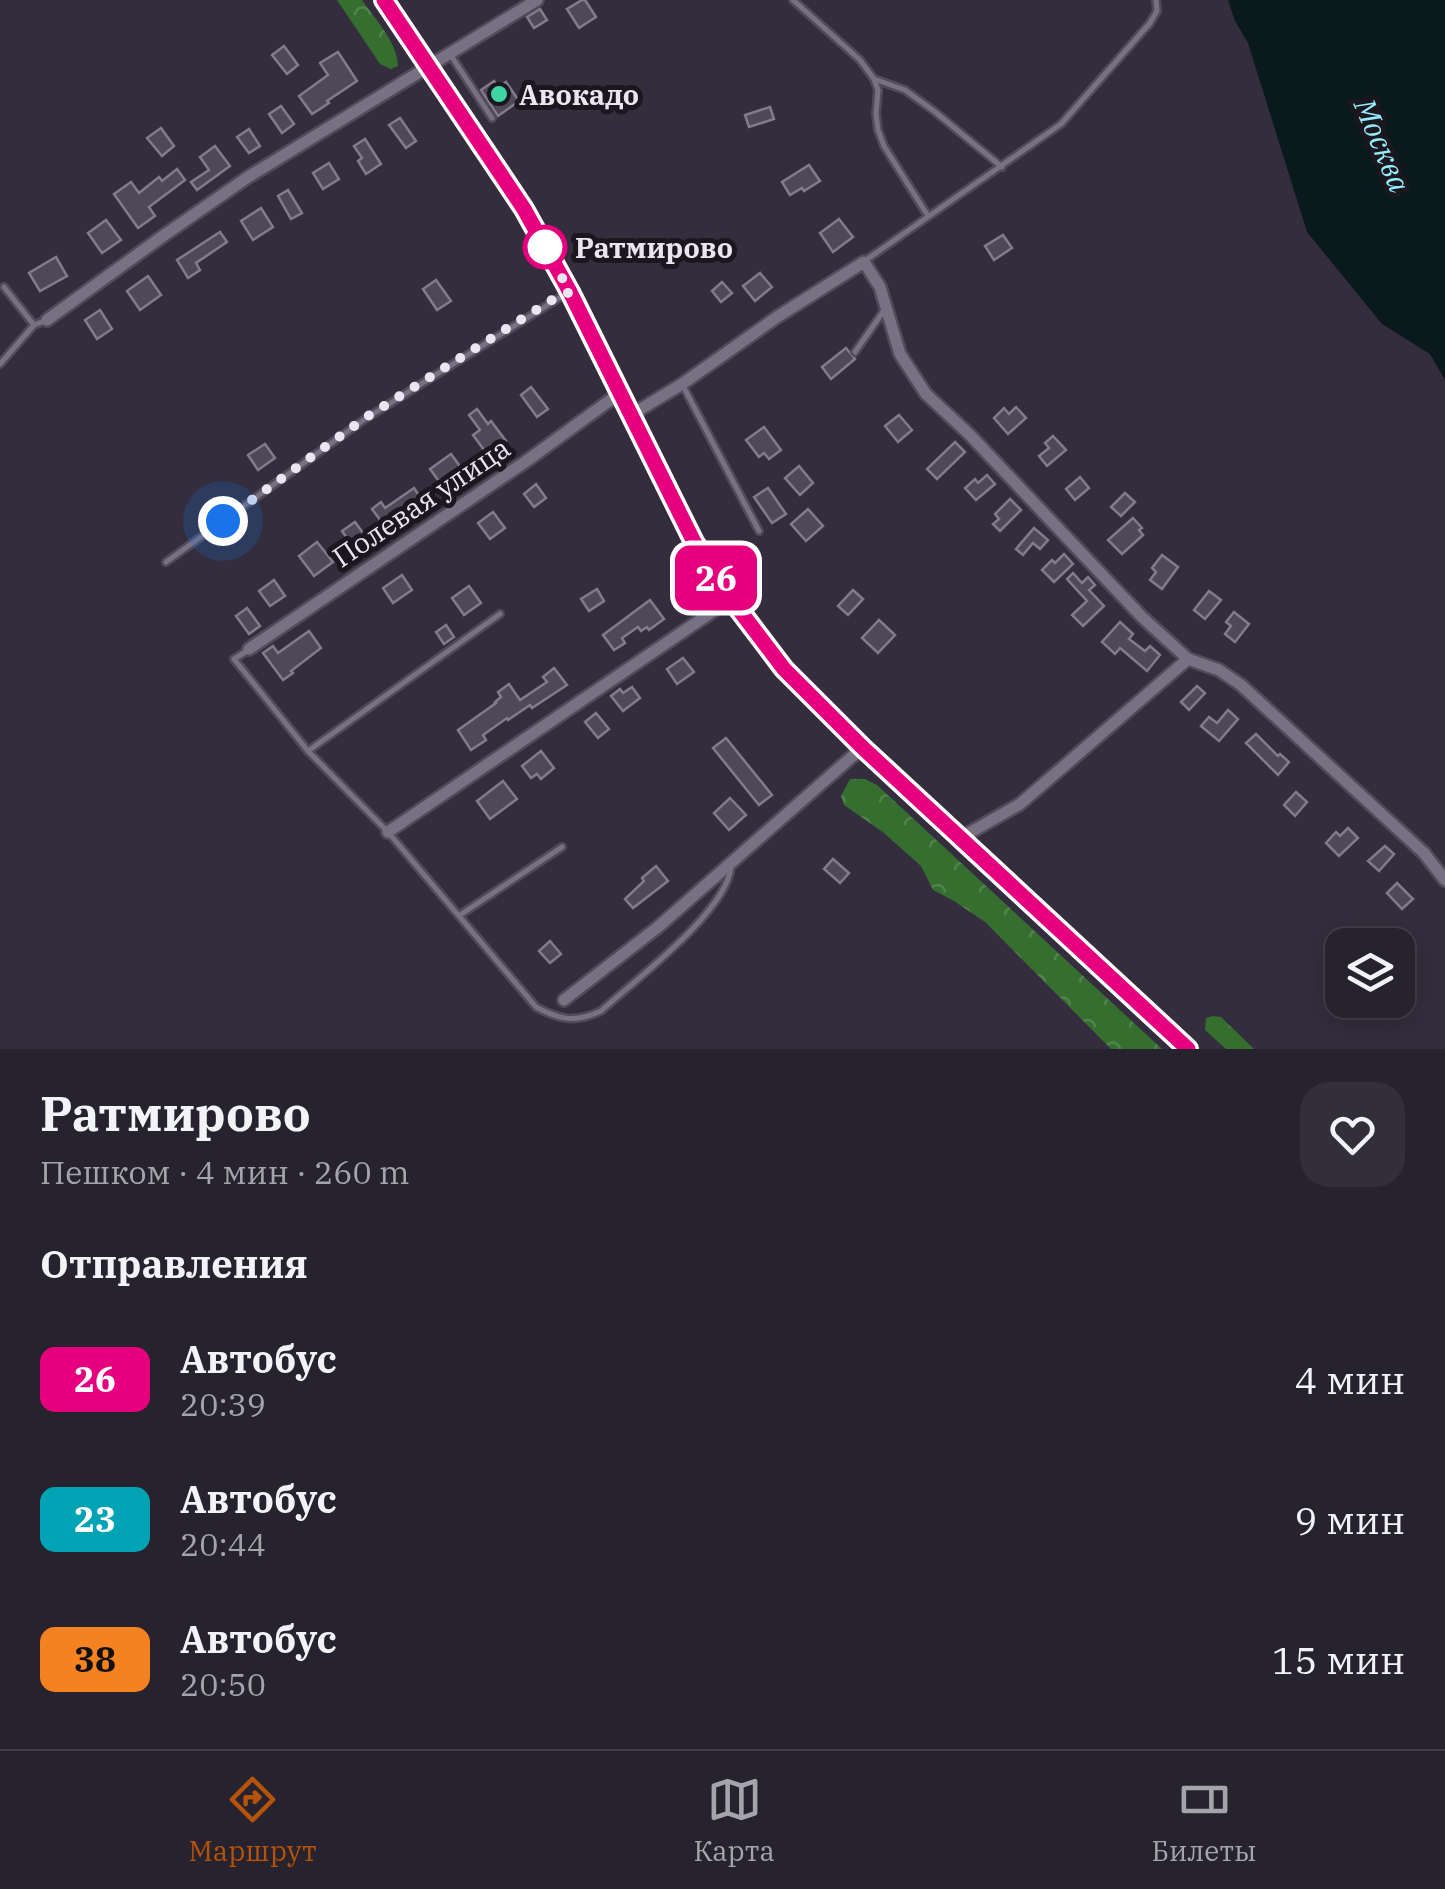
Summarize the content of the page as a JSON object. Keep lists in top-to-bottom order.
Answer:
{
  "streets": {
    "street": ["Полевая улица"]
  },
  "water": ["Москва"],
  "places": ["Авокадо", "Ратмирово"],
  "lines": ["bus line 26"],
  "page": {
    "on_map": "26",
    "heading": [
      ["Ратмирово", "Пешком · 4 мин · 260 m"],
      "Отправления"
    ],
    "list": [
      {
        "mark": "26",
        "name": "Автобус",
        "note": "20:39",
        "value": "4 мин"
      },
      {
        "mark": "23",
        "name": "Автобус",
        "note": "20:44",
        "value": "9 мин"
      },
      {
        "mark": "38",
        "name": "Автобус",
        "note": "20:50",
        "value": "15 мин"
      }
    ],
    "tabs": ["Маршрут", "Карта", "Билеты"]
  }
}
